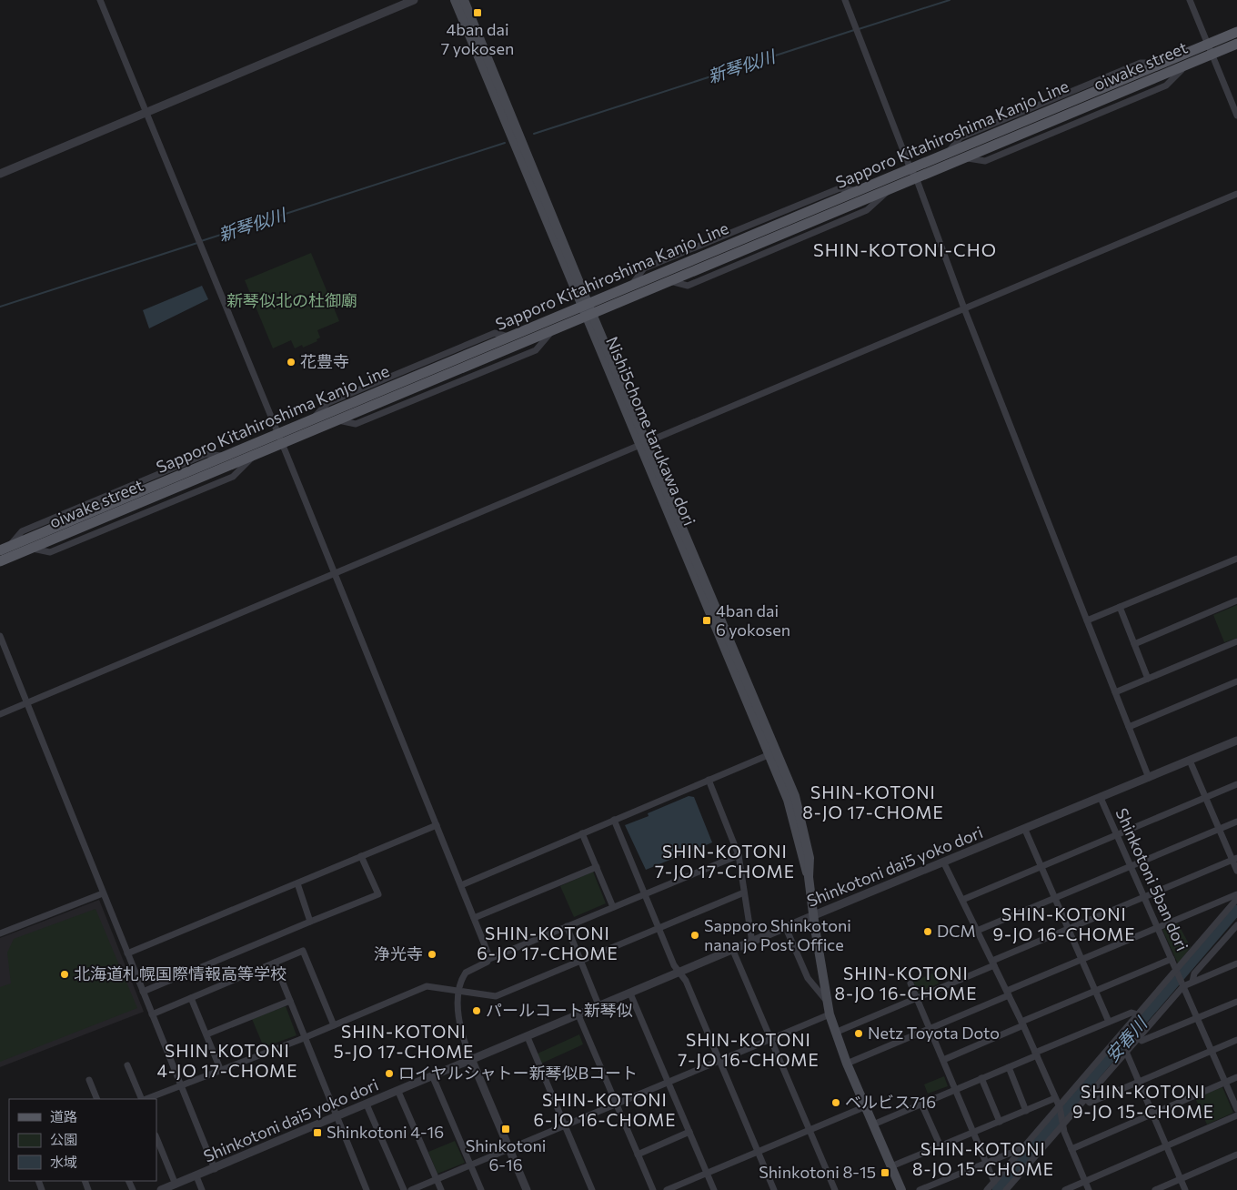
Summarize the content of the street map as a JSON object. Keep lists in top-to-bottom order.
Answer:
{
  "streets": {
    "main road": ["oiwake street", "Sapporo Kitahiroshima Kanjo Line", "Nishi5chome tarukawa dori"],
    "street": ["Shinkotoni dai5 yoko dori", "Shinkotoni 5ban dori"]
  },
  "crossings": [
    ["oiwake street", "Sapporo Kitahiroshima Kanjo Line"],
    ["oiwake street", "Nishi5chome tarukawa dori"],
    ["Sapporo Kitahiroshima Kanjo Line", "Nishi5chome tarukawa dori"],
    ["Nishi5chome tarukawa dori", "Shinkotoni dai5 yoko dori"],
    ["Shinkotoni dai5 yoko dori", "Shinkotoni 5ban dori"]
  ],
  "districts": [
    "SHIN-KOTONI-CHO",
    "SHIN-KOTONI 8-JO 17-CHOME",
    "SHIN-KOTONI 7-JO 17-CHOME",
    "SHIN-KOTONI 9-JO 16-CHOME",
    "SHIN-KOTONI 6-JO 17-CHOME",
    "SHIN-KOTONI 8-JO 16-CHOME",
    "SHIN-KOTONI 5-JO 17-CHOME",
    "SHIN-KOTONI 7-JO 16-CHOME",
    "SHIN-KOTONI 4-JO 17-CHOME",
    "SHIN-KOTONI 9-JO 15-CHOME",
    "SHIN-KOTONI 6-JO 16-CHOME",
    "SHIN-KOTONI 8-JO 15-CHOME"
  ],
  "water": ["新琴似川", "安春川"],
  "parks": ["新琴似北の杜御廟"],
  "places": {
    "transit": [
      "4ban dai 7 yokosen",
      "4ban dai 6 yokosen",
      "Shinkotoni 6-16",
      "Shinkotoni 4-16",
      "Shinkotoni 8-15"
    ],
    "other": [
      "花豊寺",
      "DCM",
      "Sapporo Shinkotoni nana jo Post Office",
      "浄光寺",
      "北海道札幌国際情報高等学校",
      "パールコート新琴似",
      "Netz Toyota Doto",
      "ロイヤルシャトー新琴似Bコート",
      "ベルビス716"
    ]
  },
  "legend": ["道路", "公園", "水域"]
}
